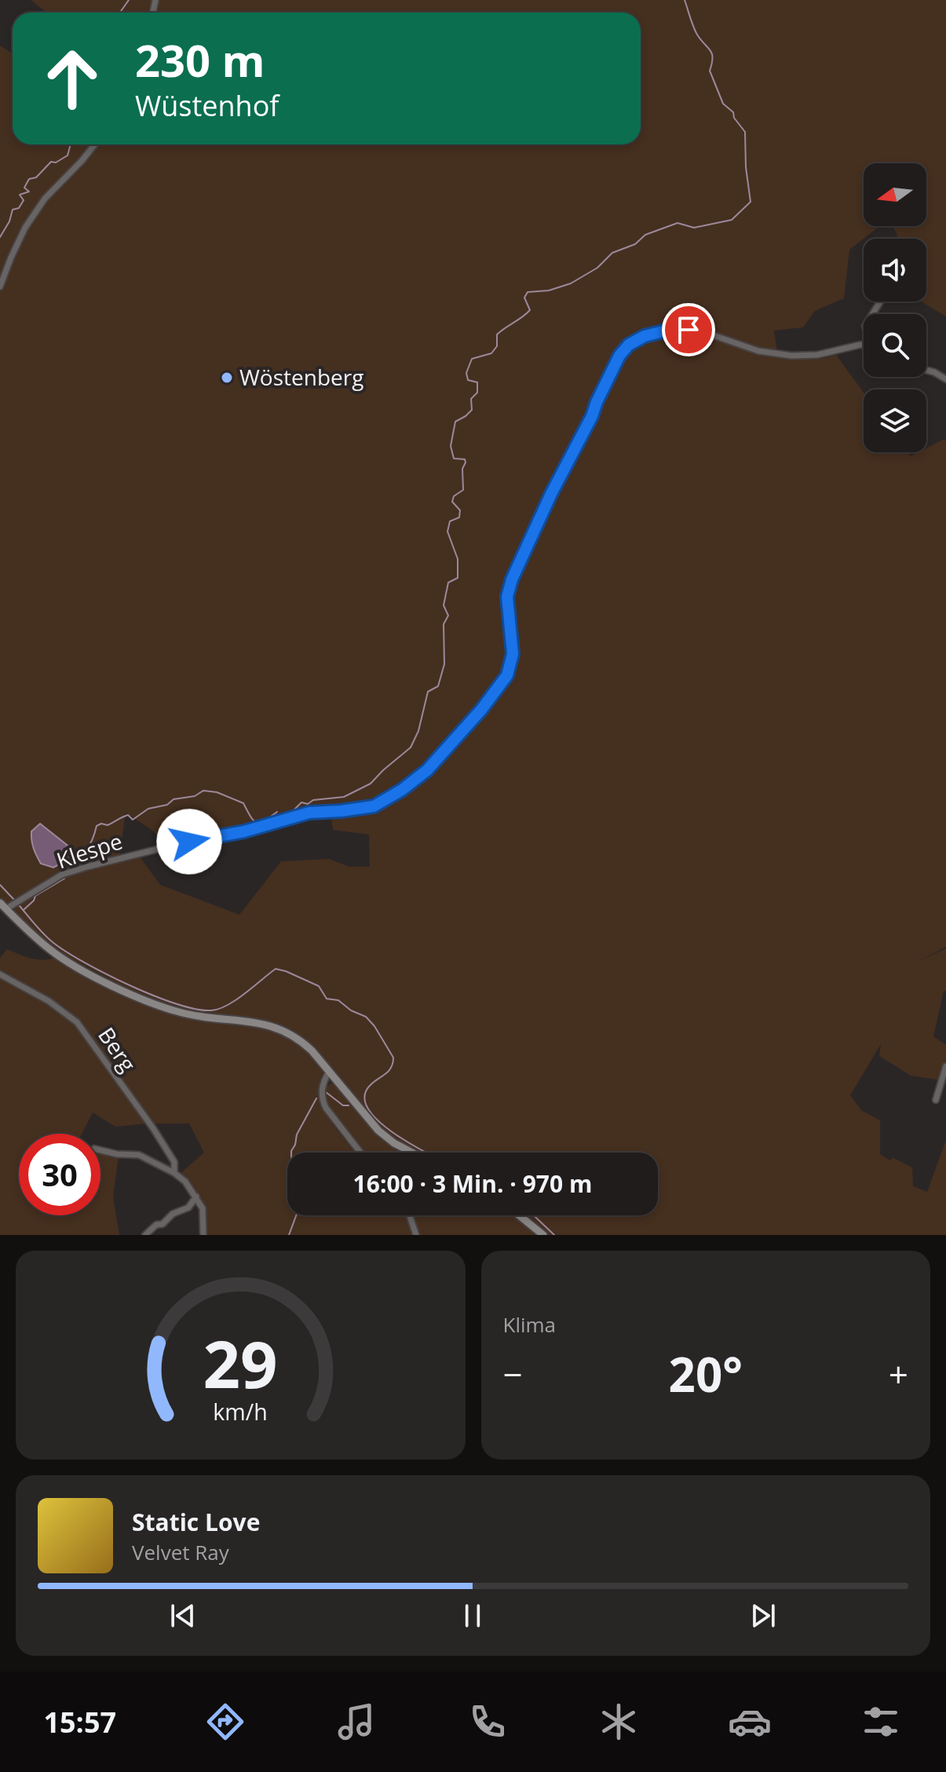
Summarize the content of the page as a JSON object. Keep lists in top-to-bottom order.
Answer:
{
  "streets": {
    "street": ["Klespe", "Berg"]
  },
  "places": ["Wöstenberg"],
  "north": "left",
  "page": {
    "turn": ["230 m", "Wüstenhof"],
    "limit": "30",
    "trip": "16:00 · 3 Min. · 970 m",
    "tile": "Klima",
    "heat": ["−", "20°", "+"],
    "song": ["Static Love", "Velvet Ray"],
    "tabs": "15:57",
    "gauge": ["29", "km/h"]
  }
}
